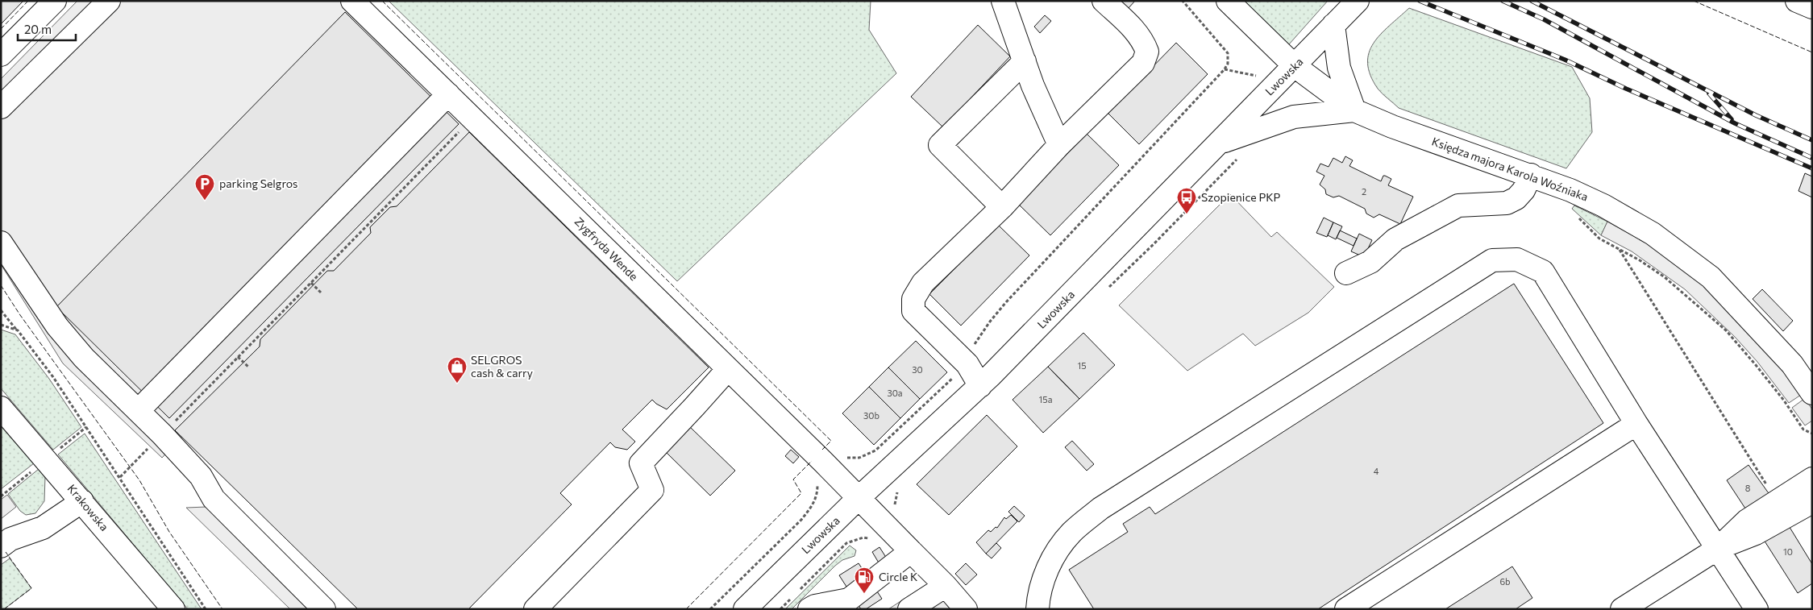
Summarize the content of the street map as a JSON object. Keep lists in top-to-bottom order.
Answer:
{
  "streets": {
    "street": [
      "Lwowska",
      "Księdza majora Karola Woźniaka",
      "Zygfryda Wende",
      "Krakowska"
    ]
  },
  "crossings": [
    ["Lwowska", "Księdza majora Karola Woźniaka"],
    ["Lwowska", "Zygfryda Wende"]
  ],
  "places": {
    "parking": ["parking Selgros"],
    "bus stop": ["Szopienice PKP"],
    "shop": ["SELGROS cash & carry"],
    "fuel station": ["Circle K"]
  },
  "house_numbers": [
    "2",
    "15",
    "30",
    "30a",
    "15a",
    "30b",
    "4",
    "8",
    "10",
    "6b"
  ],
  "scale_bar": "20 m"
}
